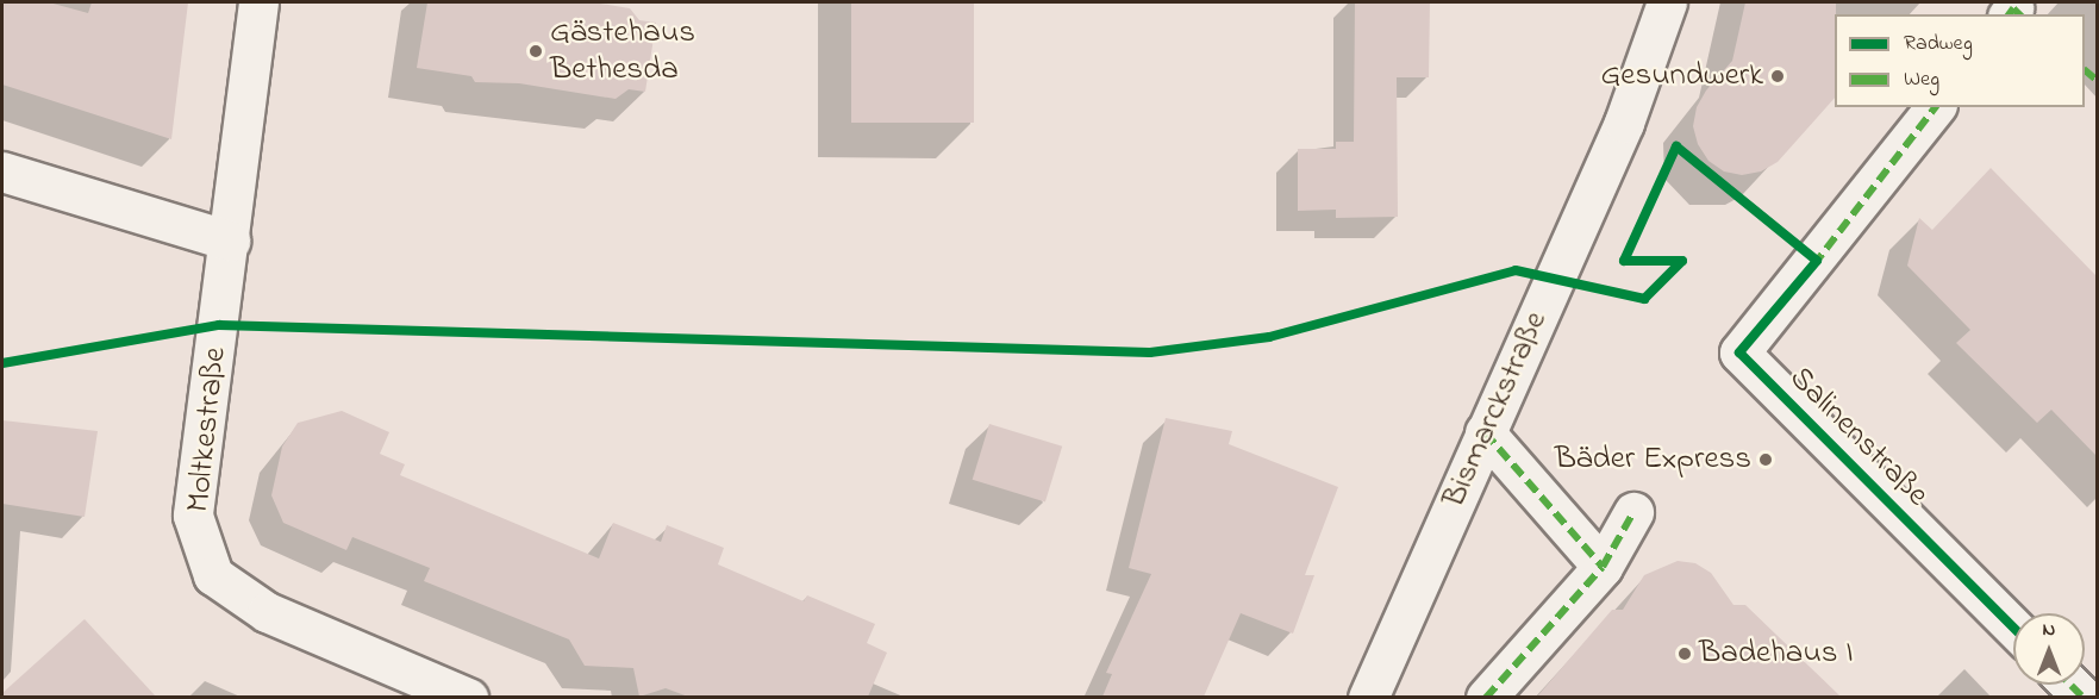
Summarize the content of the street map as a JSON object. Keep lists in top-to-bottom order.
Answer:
{
  "streets": {
    "street": ["Bismarckstraße", "Moltkestraße", "Salinenstraße"]
  },
  "places": [
    "Gästehaus Bethesda",
    "Gesundwerk",
    "Bäder Express",
    "Badehaus I"
  ],
  "legend": ["Radweg", "Weg"],
  "north": "top"
}
